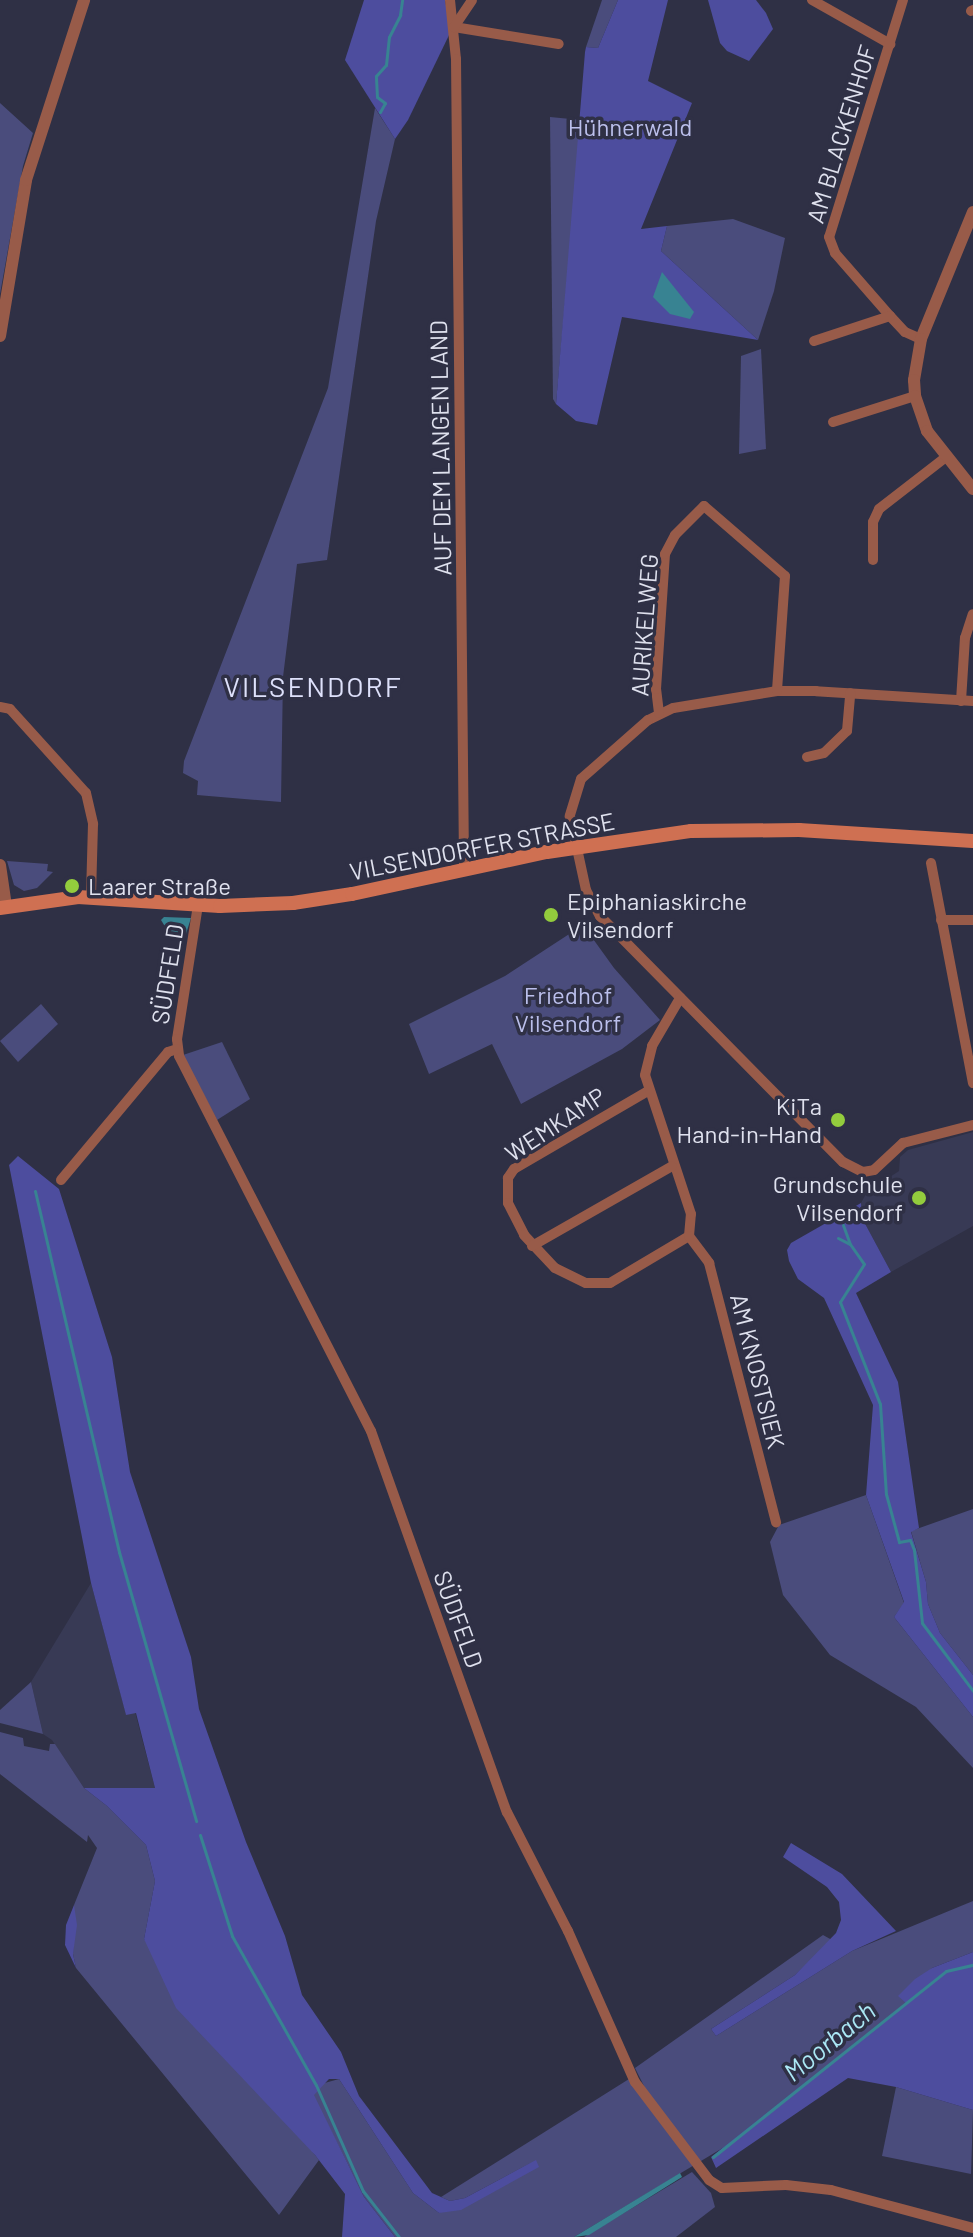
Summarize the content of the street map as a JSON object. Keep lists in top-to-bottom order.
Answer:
{
  "streets": {
    "main road": ["VILSENDORFER STRASSE"],
    "street": [
      "AM BLACKENHOF",
      "AUF DEM LANGEN LAND",
      "AURIKELWEG",
      "SÜDFELD",
      "WEMKAMP",
      "AM KNOSTSIEK"
    ]
  },
  "crossings": [
    ["AUF DEM LANGEN LAND", "VILSENDORFER STRASSE"],
    ["VILSENDORFER STRASSE", "SÜDFELD"],
    ["WEMKAMP", "AM KNOSTSIEK"]
  ],
  "districts": ["VILSENDORF"],
  "water": ["Moorbach"],
  "parks": ["Hühnerwald", "Friedhof Vilsendorf"],
  "places": [
    "Laarer Straße",
    "Epiphaniaskirche Vilsendorf",
    "KiTa Hand-in-Hand",
    "Grundschule Vilsendorf"
  ]
}
